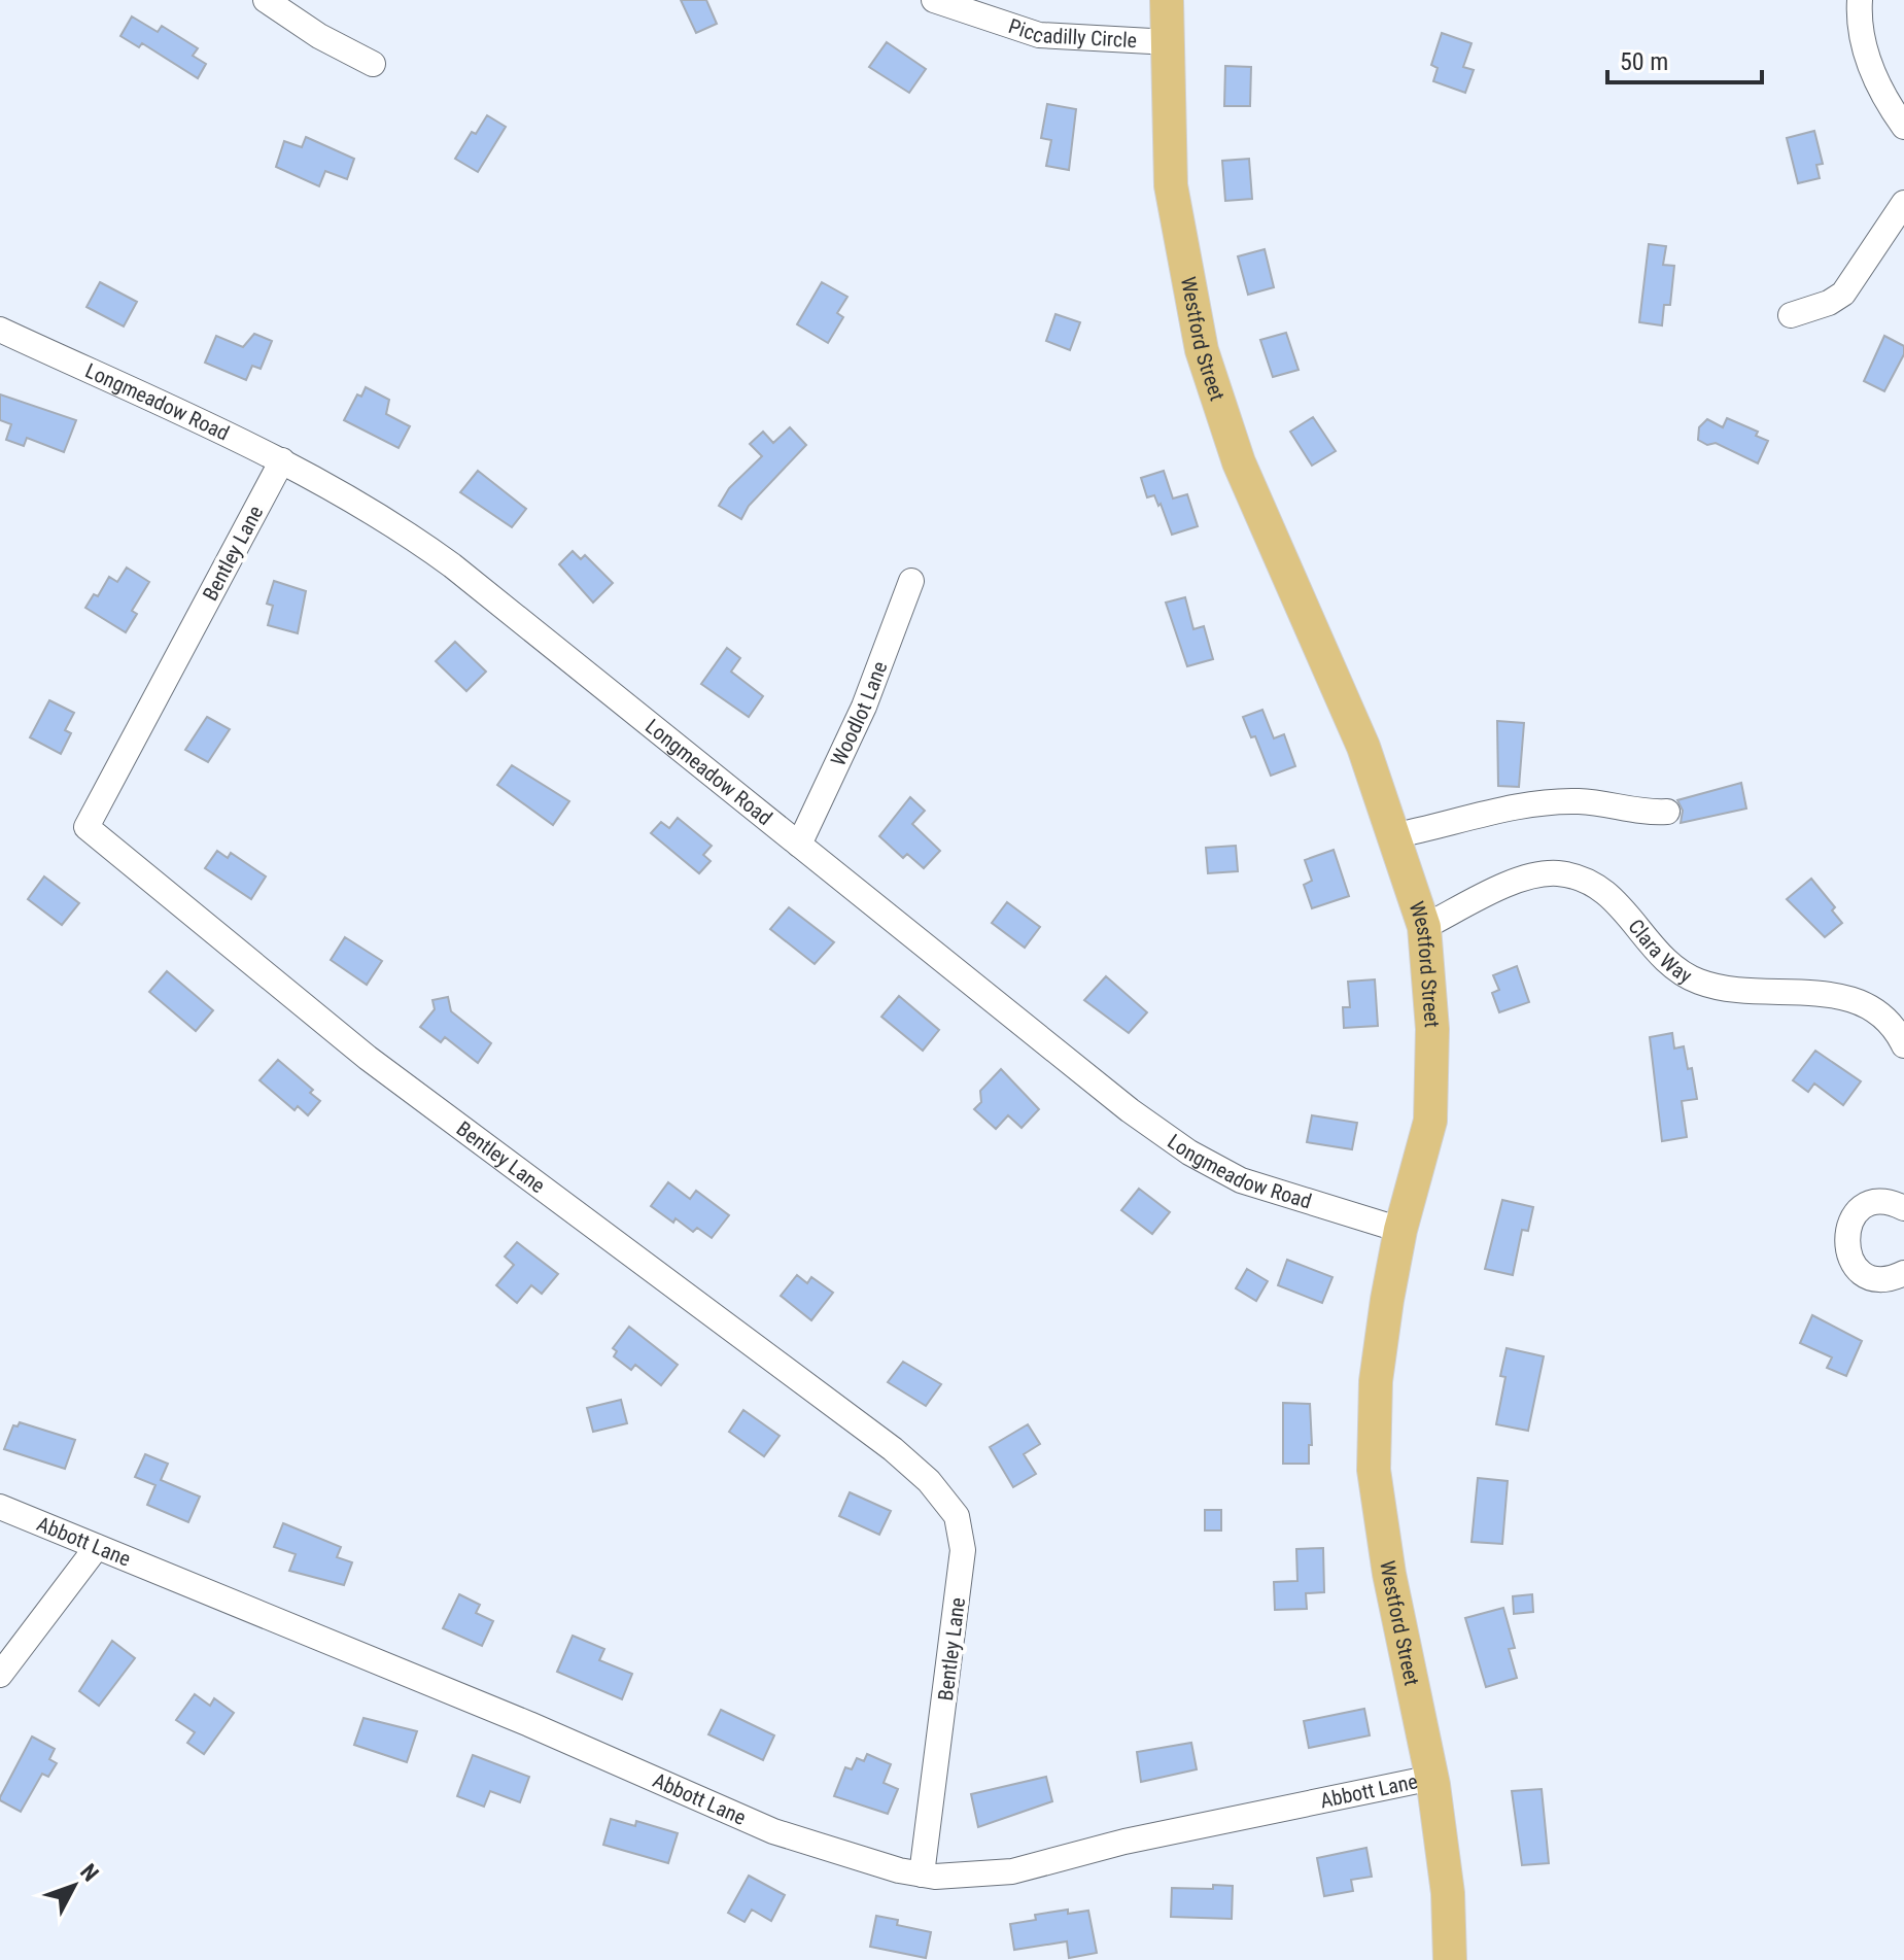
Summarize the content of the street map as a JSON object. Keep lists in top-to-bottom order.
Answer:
{
  "streets": {
    "main road": ["Westford Street"],
    "street": [
      "Piccadilly Circle",
      "Longmeadow Road",
      "Bentley Lane",
      "Woodlot Lane",
      "Clara Way",
      "Abbott Lane"
    ]
  },
  "crossings": [
    ["Piccadilly Circle", "Westford Street"],
    ["Westford Street", "Longmeadow Road"],
    ["Westford Street", "Clara Way"],
    ["Westford Street", "Abbott Lane"],
    ["Longmeadow Road", "Bentley Lane"],
    ["Longmeadow Road", "Woodlot Lane"],
    ["Bentley Lane", "Abbott Lane"]
  ],
  "scale_bar": "50 m",
  "north": "top right"
}
